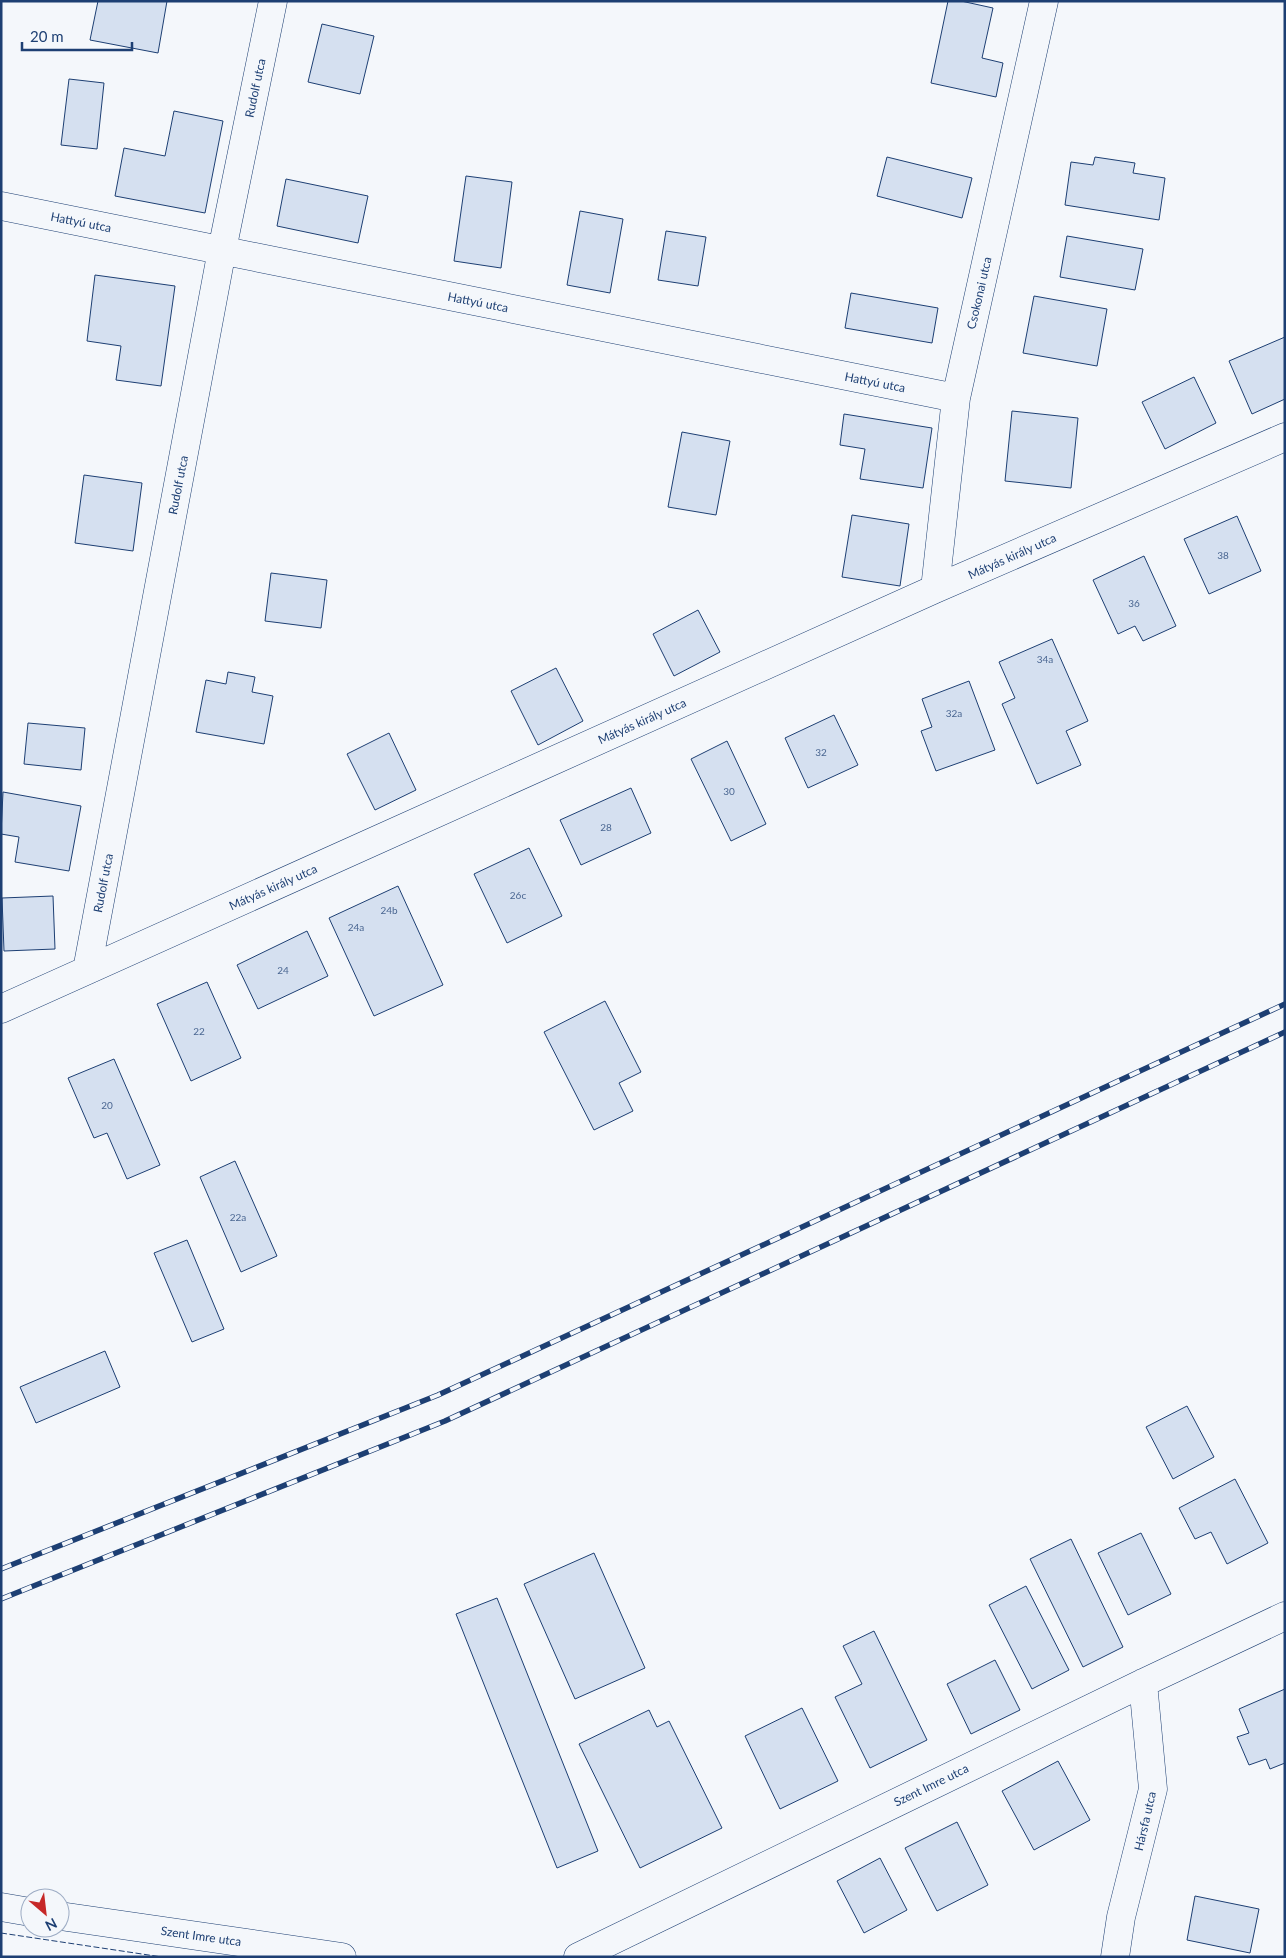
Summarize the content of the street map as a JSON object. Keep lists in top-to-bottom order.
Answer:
{
  "streets": {
    "street": [
      "Rudolf utca",
      "Hattyú utca",
      "Csokonai utca",
      "Mátyás király utca",
      "Szent Imre utca",
      "Hársfa utca"
    ]
  },
  "crossings": [
    ["Rudolf utca", "Hattyú utca"],
    ["Rudolf utca", "Mátyás király utca"],
    ["Hattyú utca", "Csokonai utca"],
    ["Csokonai utca", "Mátyás király utca"],
    ["Szent Imre utca", "Hársfa utca"]
  ],
  "house_numbers": [
    "38",
    "36",
    "34a",
    "32a",
    "32",
    "30",
    "28",
    "26c",
    "24b",
    "24a",
    "24",
    "22",
    "20",
    "22a"
  ],
  "scale_bar": "20 m",
  "north": "bottom right"
}
